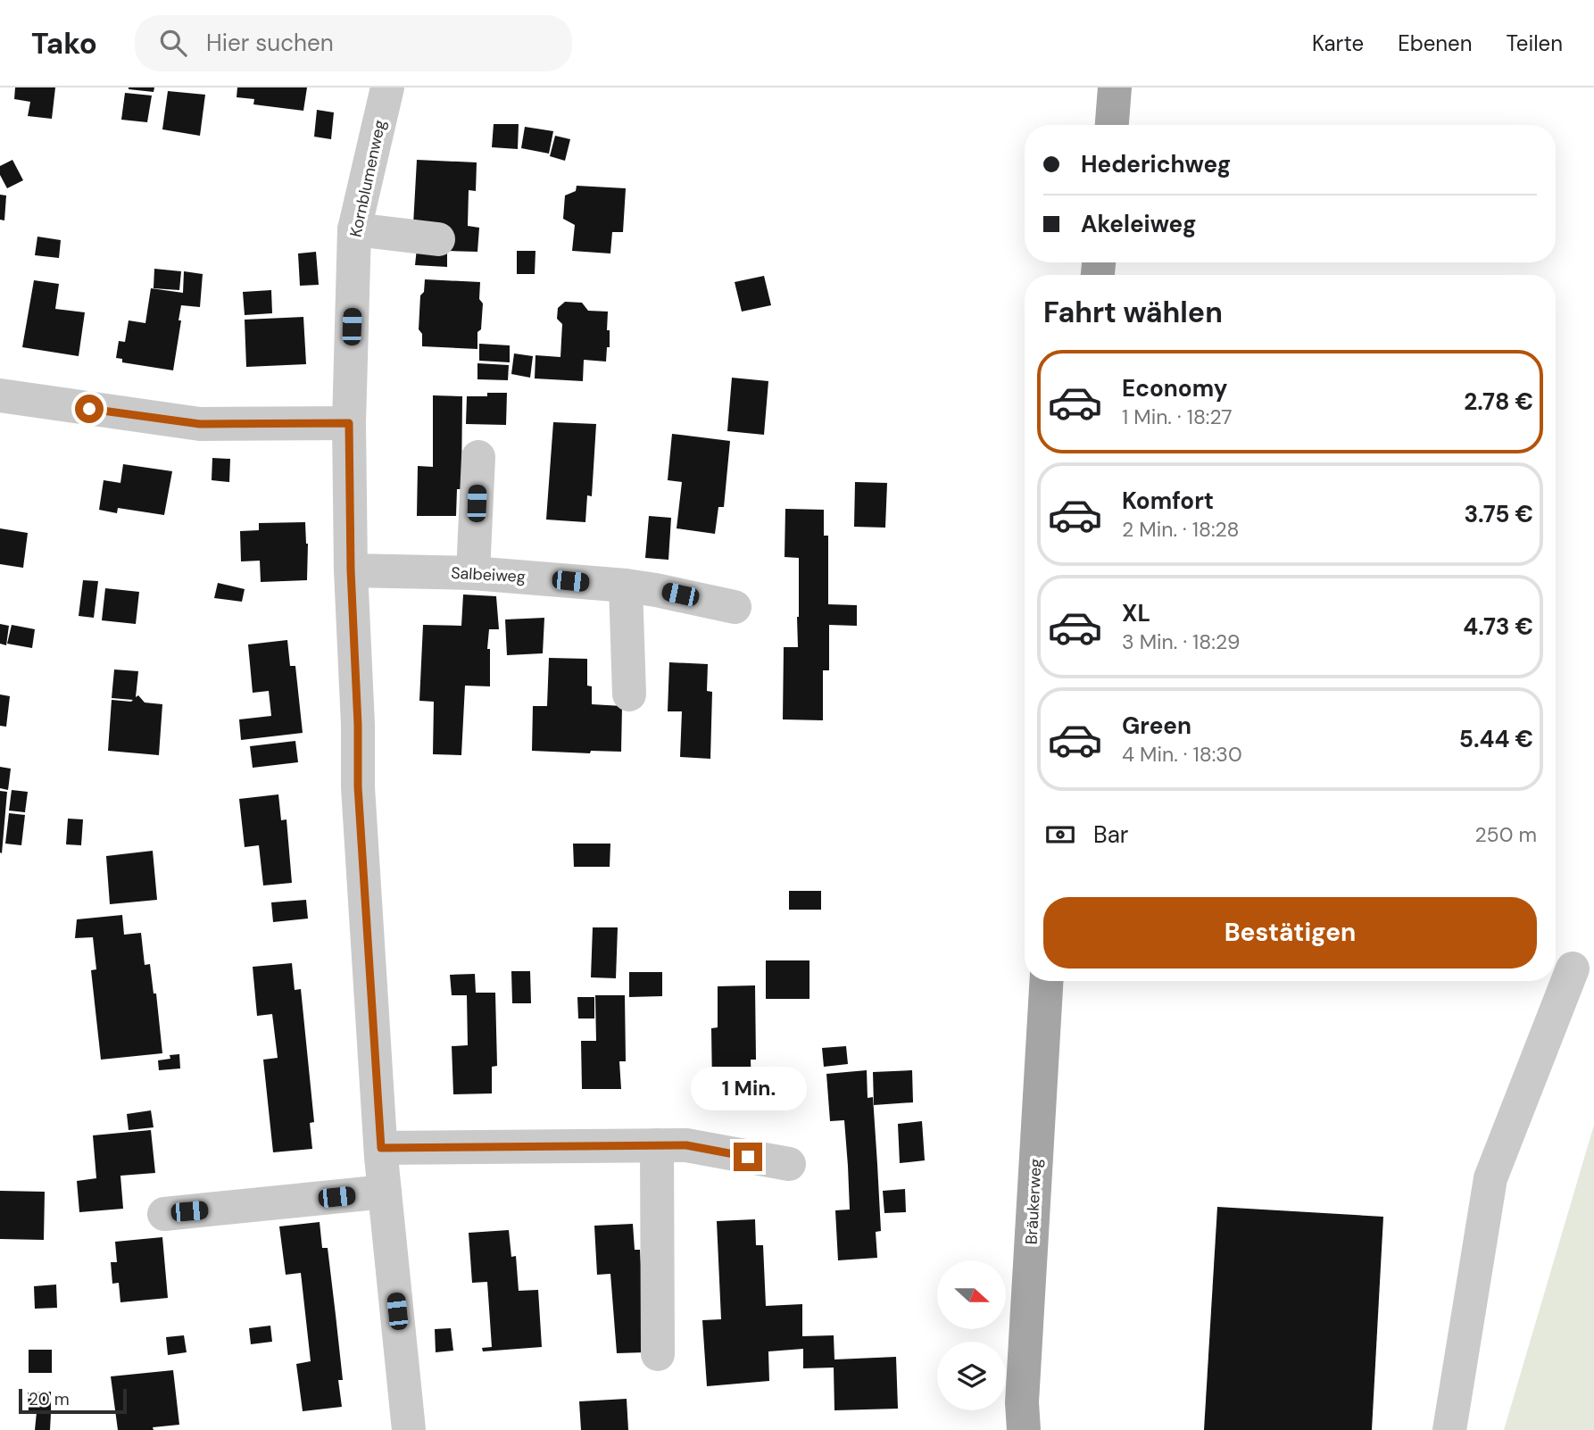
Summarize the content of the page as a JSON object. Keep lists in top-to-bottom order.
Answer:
{
  "streets": {
    "main road": ["Bräukerweg"],
    "street": ["Kornblumenweg", "Salbeiweg"]
  },
  "crossings": [
    ["Kornblumenweg", "Salbeiweg"]
  ],
  "scale_bar": "20 m",
  "north": "right",
  "page": {
    "header": "Tako",
    "search": "Hier suchen",
    "nav": ["Karte", "Ebenen", "Teilen"],
    "banner": ["Hederichweg", "Akeleiweg"],
    "heading": "Fahrt wählen",
    "list": [
      {
        "name": "Economy",
        "note": "1 Min. · 18:27",
        "value": "2.78 €"
      },
      {
        "name": "Komfort",
        "note": "2 Min. · 18:28",
        "value": "3.75 €"
      },
      {
        "name": "XL",
        "note": "3 Min. · 18:29",
        "value": "4.73 €"
      },
      {
        "name": "Green",
        "note": "4 Min. · 18:30",
        "value": "5.44 €"
      }
    ],
    "pay": ["Bar", "250 m"],
    "buttons": "Bestätigen",
    "bubble": "1 Min.",
    "scale": "20 m"
  }
}
